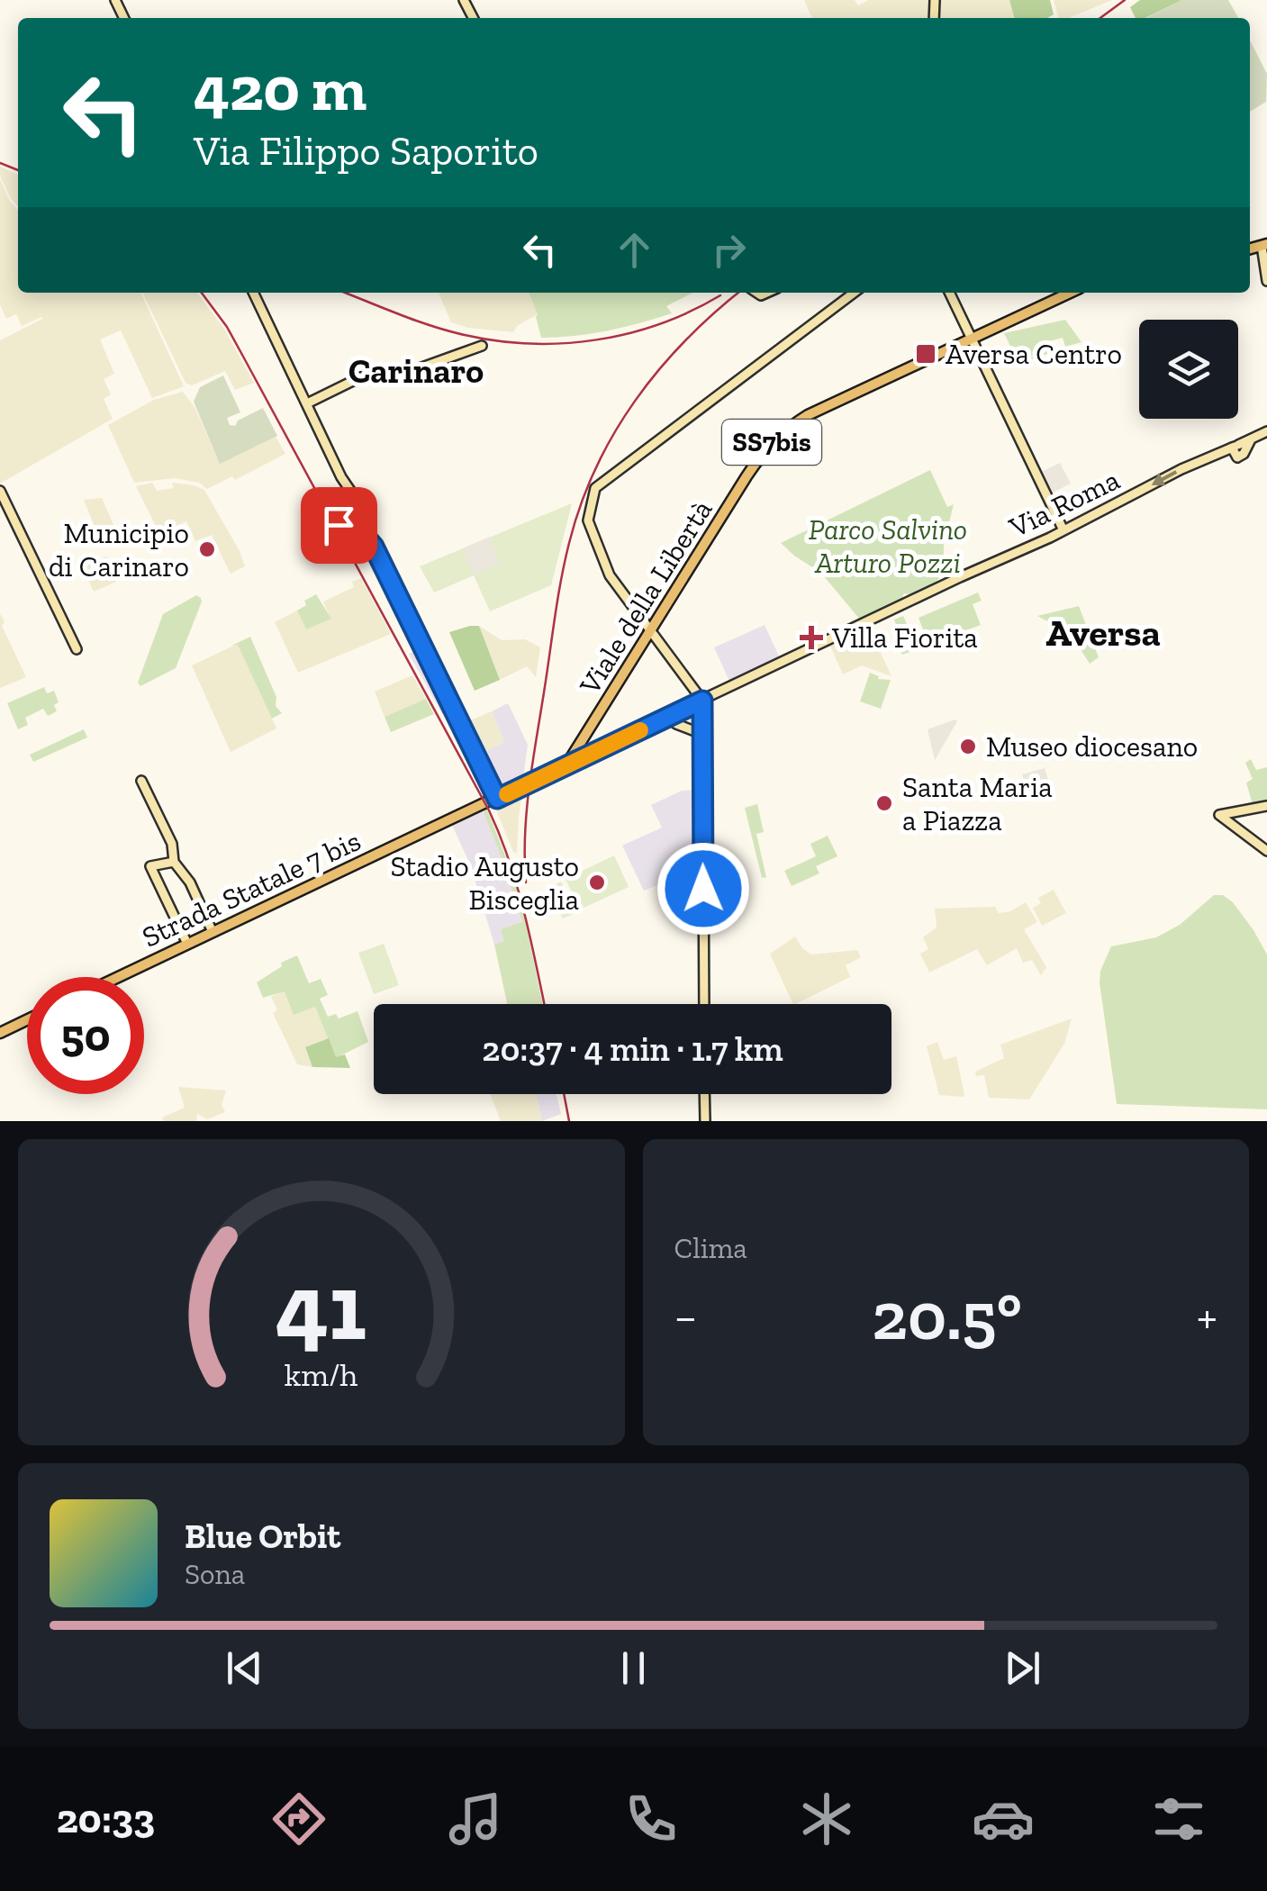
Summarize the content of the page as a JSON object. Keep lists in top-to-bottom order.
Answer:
{
  "streets": {
    "main road": ["SS7bis", "Viale della Libertà", "Strada Statale 7 bis"],
    "street": ["Via Roma"]
  },
  "crossings": [
    ["SS7bis", "Viale della Libertà"],
    ["Via Roma", "Viale della Libertà"]
  ],
  "districts": ["Carinaro", "Aversa"],
  "parks": ["Parco Salvino Arturo Pozzi"],
  "places": {
    "transit": ["Aversa Centro"],
    "other": [
      "Municipio di Carinaro",
      "Museo diocesano",
      "Santa Maria a Piazza",
      "Stadio Augusto Bisceglia"
    ],
    "health": ["Villa Fiorita"]
  },
  "page": {
    "turn": ["420 m", "Via Filippo Saporito"],
    "limit": "50",
    "trip": "20:37 · 4 min · 1.7 km",
    "tile": "Clima",
    "heat": ["−", "20.5°", "+"],
    "song": ["Blue Orbit", "Sona"],
    "tabs": "20:33",
    "gauge": ["41", "km/h"]
  }
}
